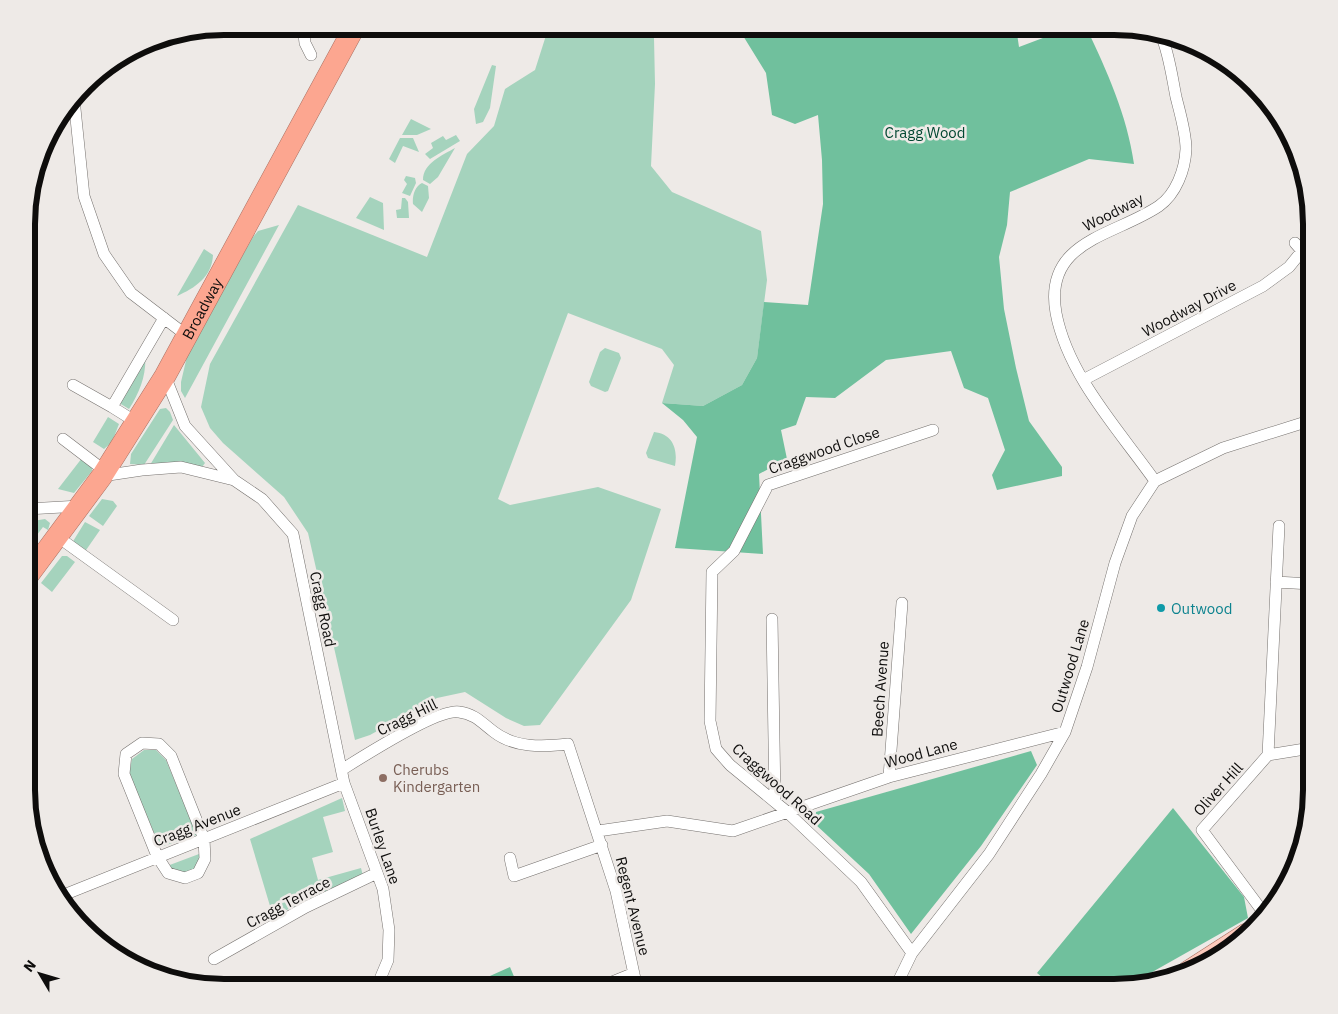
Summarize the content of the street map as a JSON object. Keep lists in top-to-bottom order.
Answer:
{
  "streets": {
    "highway": ["Broadway"],
    "street": [
      "Woodway",
      "Woodway Drive",
      "Craggwood Close",
      "Cragg Road",
      "Outwood Lane",
      "Beech Avenue",
      "Cragg Hill",
      "Wood Lane",
      "Craggwood Road",
      "Oliver Hill",
      "Cragg Avenue",
      "Burley Lane",
      "Cragg Terrace",
      "Regent Avenue"
    ]
  },
  "crossings": [
    ["Woodway", "Woodway Drive"],
    ["Woodway", "Outwood Lane"],
    ["Broadway", "Cragg Road"],
    ["Craggwood Close", "Craggwood Road"],
    ["Cragg Road", "Cragg Hill"],
    ["Cragg Road", "Burley Lane"],
    ["Outwood Lane", "Wood Lane"],
    ["Outwood Lane", "Craggwood Road"],
    ["Beech Avenue", "Wood Lane"],
    ["Cragg Hill", "Wood Lane"],
    ["Cragg Hill", "Burley Lane"],
    ["Cragg Hill", "Regent Avenue"],
    ["Wood Lane", "Craggwood Road"],
    ["Wood Lane", "Regent Avenue"],
    ["Cragg Avenue", "Burley Lane"],
    ["Burley Lane", "Cragg Terrace"]
  ],
  "parks": ["Cragg Wood"],
  "places": ["Outwood", "Cherubs Kindergarten"],
  "north": "top left"
}
